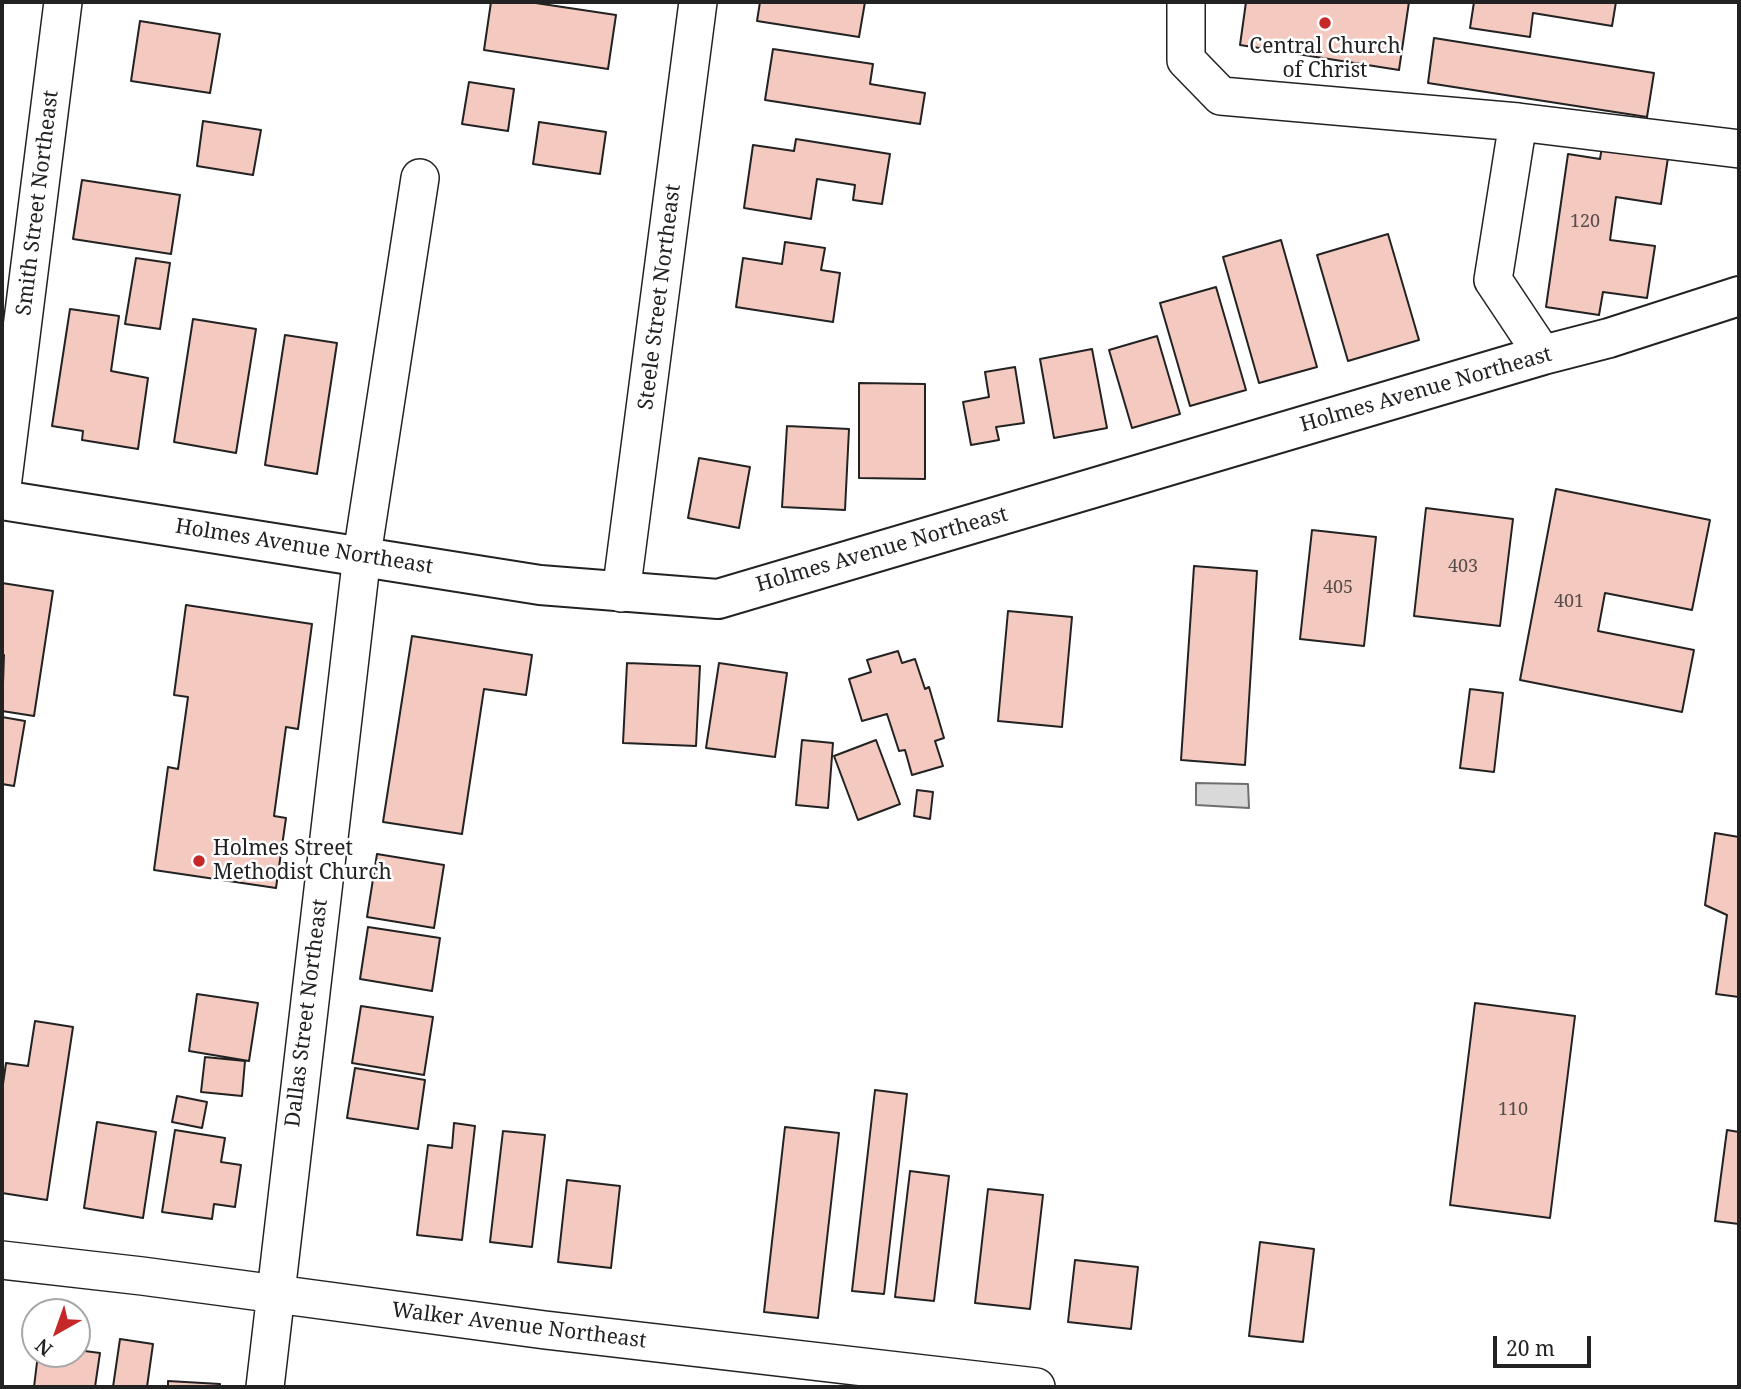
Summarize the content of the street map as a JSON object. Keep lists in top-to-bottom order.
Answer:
{
  "streets": {
    "main road": ["Holmes Avenue Northeast"],
    "street": [
      "Smith Street Northeast",
      "Steele Street Northeast",
      "Dallas Street Northeast",
      "Walker Avenue Northeast"
    ]
  },
  "crossings": [
    ["Steele Street Northeast", "Holmes Avenue Northeast"],
    ["Holmes Avenue Northeast", "Dallas Street Northeast"],
    ["Dallas Street Northeast", "Walker Avenue Northeast"]
  ],
  "places": ["Central Church of Christ", "Holmes Street Methodist Church"],
  "house_numbers": [
    "120",
    "403",
    "405",
    "401",
    "110"
  ],
  "scale_bar": "20 m",
  "north": "bottom left"
}
